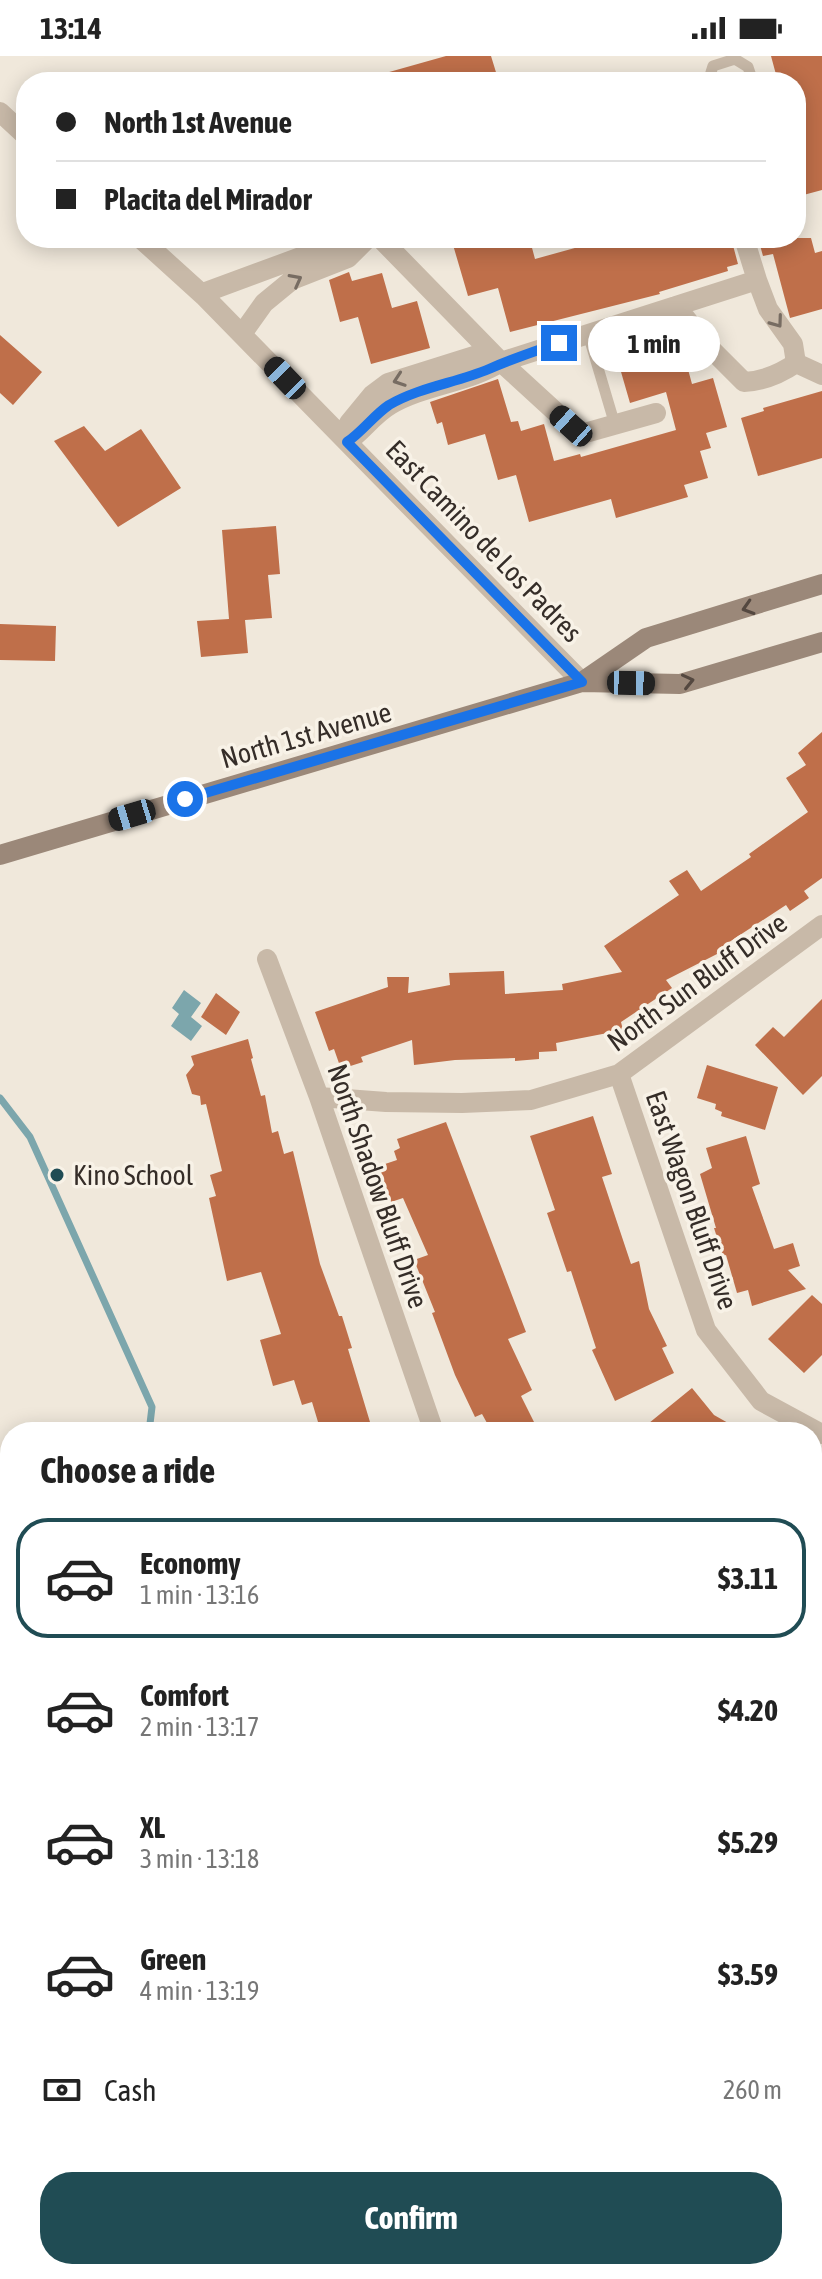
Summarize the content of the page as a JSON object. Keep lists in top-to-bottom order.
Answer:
{
  "streets": {
    "main road": ["North 1st Avenue"],
    "street": [
      "East Camino de Los Padres",
      "North Sun Bluff Drive",
      "North Shadow Bluff Drive",
      "East Wagon Bluff Drive"
    ]
  },
  "crossings": [
    ["East Camino de Los Padres", "North 1st Avenue"],
    ["North Sun Bluff Drive", "North Shadow Bluff Drive"],
    ["North Sun Bluff Drive", "East Wagon Bluff Drive"]
  ],
  "places": ["Kino School"],
  "page": {
    "status": "13:14",
    "banner": ["North 1st Avenue", "Placita del Mirador"],
    "bubble": "1 min",
    "heading": "Choose a ride",
    "list": [
      {
        "name": "Economy",
        "note": "1 min · 13:16",
        "value": "$3.11"
      },
      {
        "name": "Comfort",
        "note": "2 min · 13:17",
        "value": "$4.20"
      },
      {
        "name": "XL",
        "note": "3 min · 13:18",
        "value": "$5.29"
      },
      {
        "name": "Green",
        "note": "4 min · 13:19",
        "value": "$3.59"
      }
    ],
    "pay": ["Cash", "260 m"],
    "buttons": "Confirm"
  }
}
